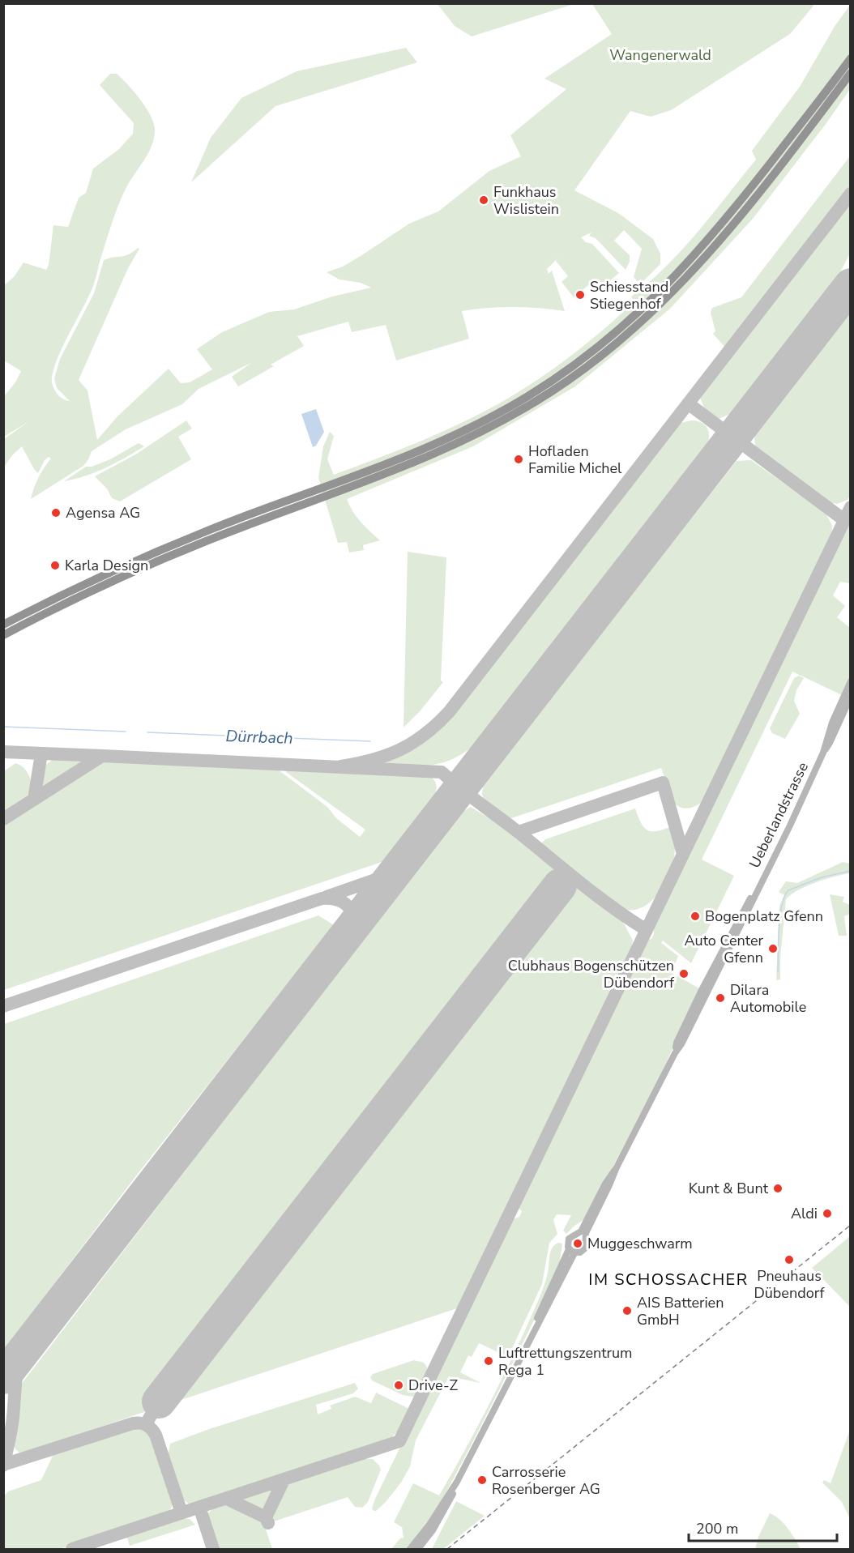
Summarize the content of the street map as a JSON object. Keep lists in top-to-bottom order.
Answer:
{
  "streets": {
    "main road": ["Ueberlandstrasse"]
  },
  "districts": ["IM SCHOSSACHER"],
  "water": ["Dürrbach"],
  "parks": ["Wangenerwald"],
  "places": [
    "Funkhaus Wislistein",
    "Schiesstand Stiegenhof",
    "Hofladen Familie Michel",
    "Agensa AG",
    "Karla Design",
    "Bogenplatz Gfenn",
    "Auto Center Gfenn",
    "Clubhaus Bogenschützen Dübendorf",
    "Dilara Automobile",
    "Kunt & Bunt",
    "Aldi",
    "Muggeschwarm",
    "Pneuhaus Dübendorf",
    "AIS Batterien GmbH",
    "Luftrettungszentrum Rega 1",
    "Drive-Z",
    "Carrosserie Rosenberger AG"
  ],
  "scale_bar": "200 m"
}
